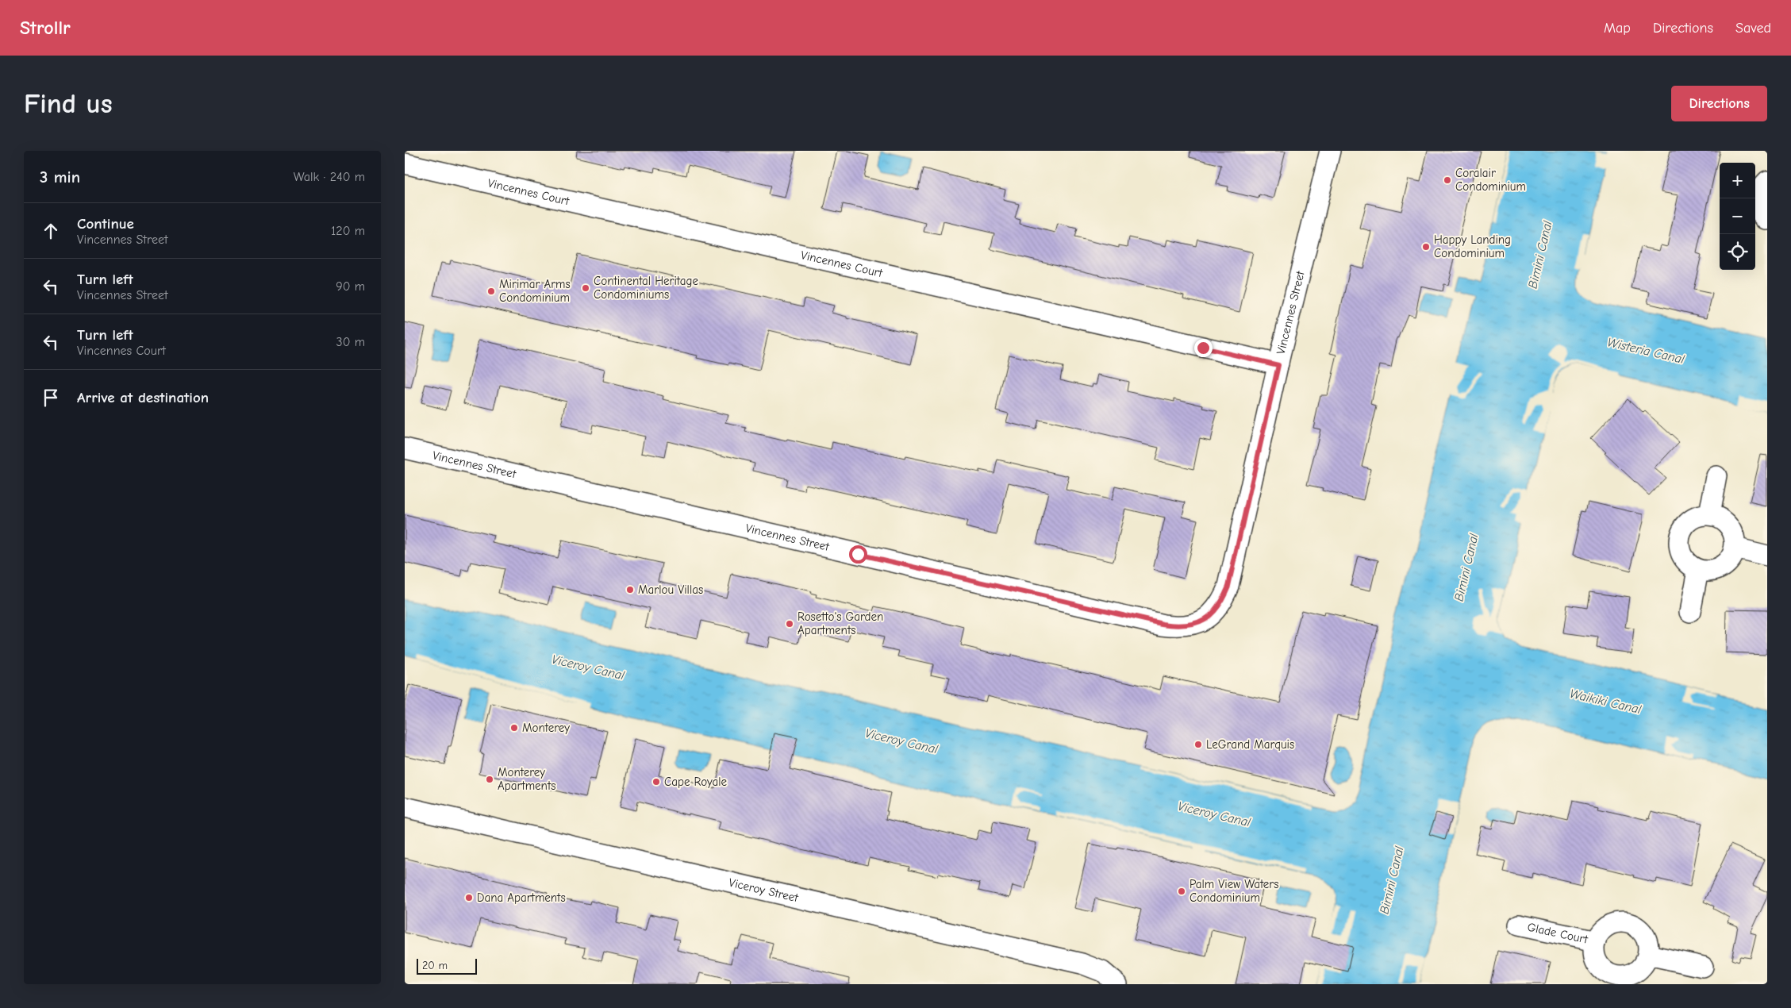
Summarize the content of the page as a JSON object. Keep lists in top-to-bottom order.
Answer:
{
  "streets": {
    "street": [
      "Vincennes Court",
      "Vincennes Street",
      "Viceroy Street",
      "Glade Court"
    ]
  },
  "crossings": [
    ["Vincennes Court", "Vincennes Street"]
  ],
  "water": [
    "Bimini Canal",
    "Wisteria Canal",
    "Viceroy Canal",
    "Waikiki Canal"
  ],
  "places": [
    "Coralair Condominium",
    "Happy Landing Condominium",
    "Continental Heritage Condominiums",
    "Mirimar Arms Condominium",
    "Marlou Villas",
    "Rosetto's Garden Apartments",
    "Monterey",
    "LeGrand Marquis",
    "Monterey Apartments",
    "Cape Royale",
    "Palm View Waters Condominium",
    "Dana Apartments"
  ],
  "scale_bar": "20 m",
  "page": {
    "header": "Strollr",
    "nav": ["Map", "Directions", "Saved"],
    "buttons": "Directions",
    "title": "Find us",
    "heading": ["3 min", "Walk · 240 m"],
    "map_buttons": ["+", "−"],
    "list": [
      ["Continue", "Vincennes Street", "120 m"],
      ["Turn left", "Vincennes Street", "90 m"],
      ["Turn left", "Vincennes Court", "30 m"],
      "Arrive at destination"
    ],
    "scale": "20 m"
  }
}
